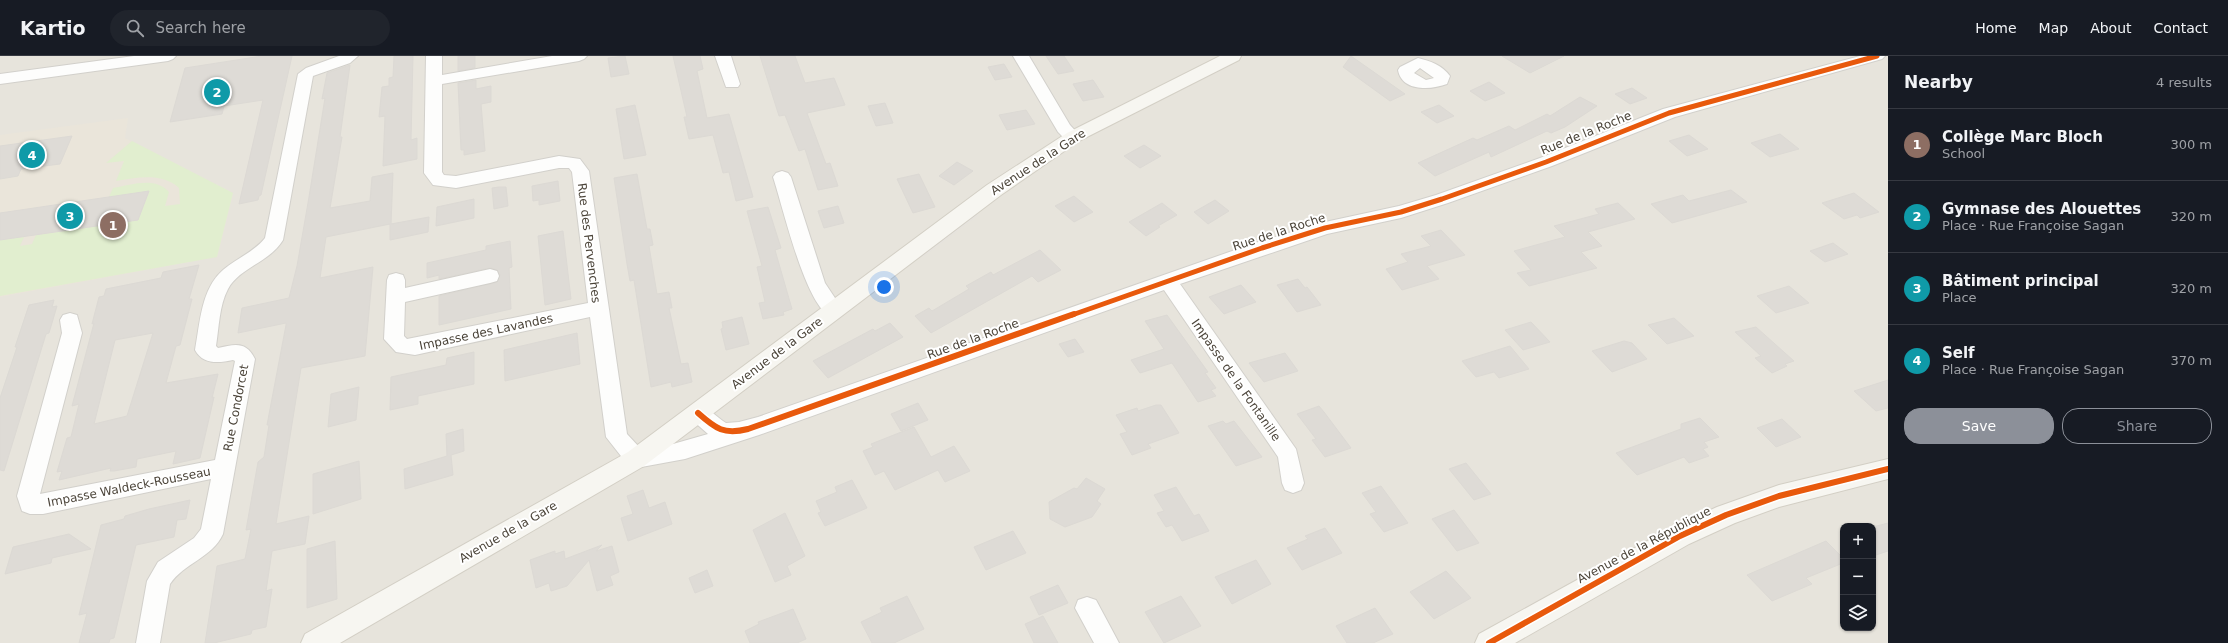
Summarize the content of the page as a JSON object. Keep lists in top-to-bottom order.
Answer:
{
  "streets": {
    "street": [
      "Rue de la Roche",
      "Avenue de la Gare",
      "Rue des Pervenches",
      "Impasse des Lavandes",
      "Impasse de la Fontanille",
      "Rue Condorcet",
      "Impasse Waldeck-Rousseau",
      "Avenue de la République"
    ]
  },
  "crossings": [
    ["Rue de la Roche", "Avenue de la Gare"],
    ["Rue de la Roche", "Rue des Pervenches"],
    ["Rue de la Roche", "Impasse de la Fontanille"],
    ["Avenue de la Gare", "Rue des Pervenches"],
    ["Rue des Pervenches", "Impasse des Lavandes"],
    ["Rue Condorcet", "Impasse Waldeck-Rousseau"]
  ],
  "page": {
    "header": "Kartio",
    "search": "Search here",
    "nav": [
      "Home",
      "Map",
      "About",
      "Contact"
    ],
    "heading": ["Nearby", "4 results"],
    "pins": [
      "2",
      "4",
      "3",
      "1"
    ],
    "list": [
      {
        "mark": "1",
        "name": "Collège Marc Bloch",
        "note": "School",
        "value": "300 m"
      },
      {
        "mark": "2",
        "name": "Gymnase des Alouettes",
        "note": "Place · Rue Françoise Sagan",
        "value": "320 m"
      },
      {
        "mark": "3",
        "name": "Bâtiment principal",
        "note": "Place",
        "value": "320 m"
      },
      {
        "mark": "4",
        "name": "Self",
        "note": "Place · Rue Françoise Sagan",
        "value": "370 m"
      }
    ],
    "buttons": ["Save", "Share"],
    "map_buttons": ["+", "−"]
  }
}
